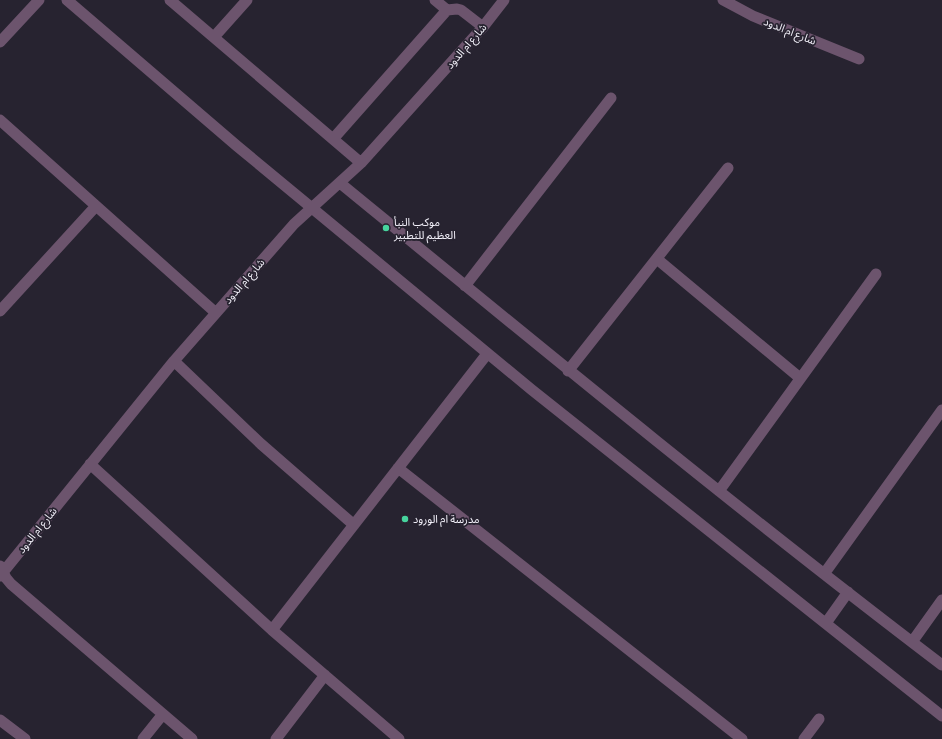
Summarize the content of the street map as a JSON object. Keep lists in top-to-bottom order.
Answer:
{
  "streets": {
    "street": ["شارع ام الدود"]
  },
  "places": ["موكب النبأ العظيم للتطبير", "مدرسة ام الورود"]
}
